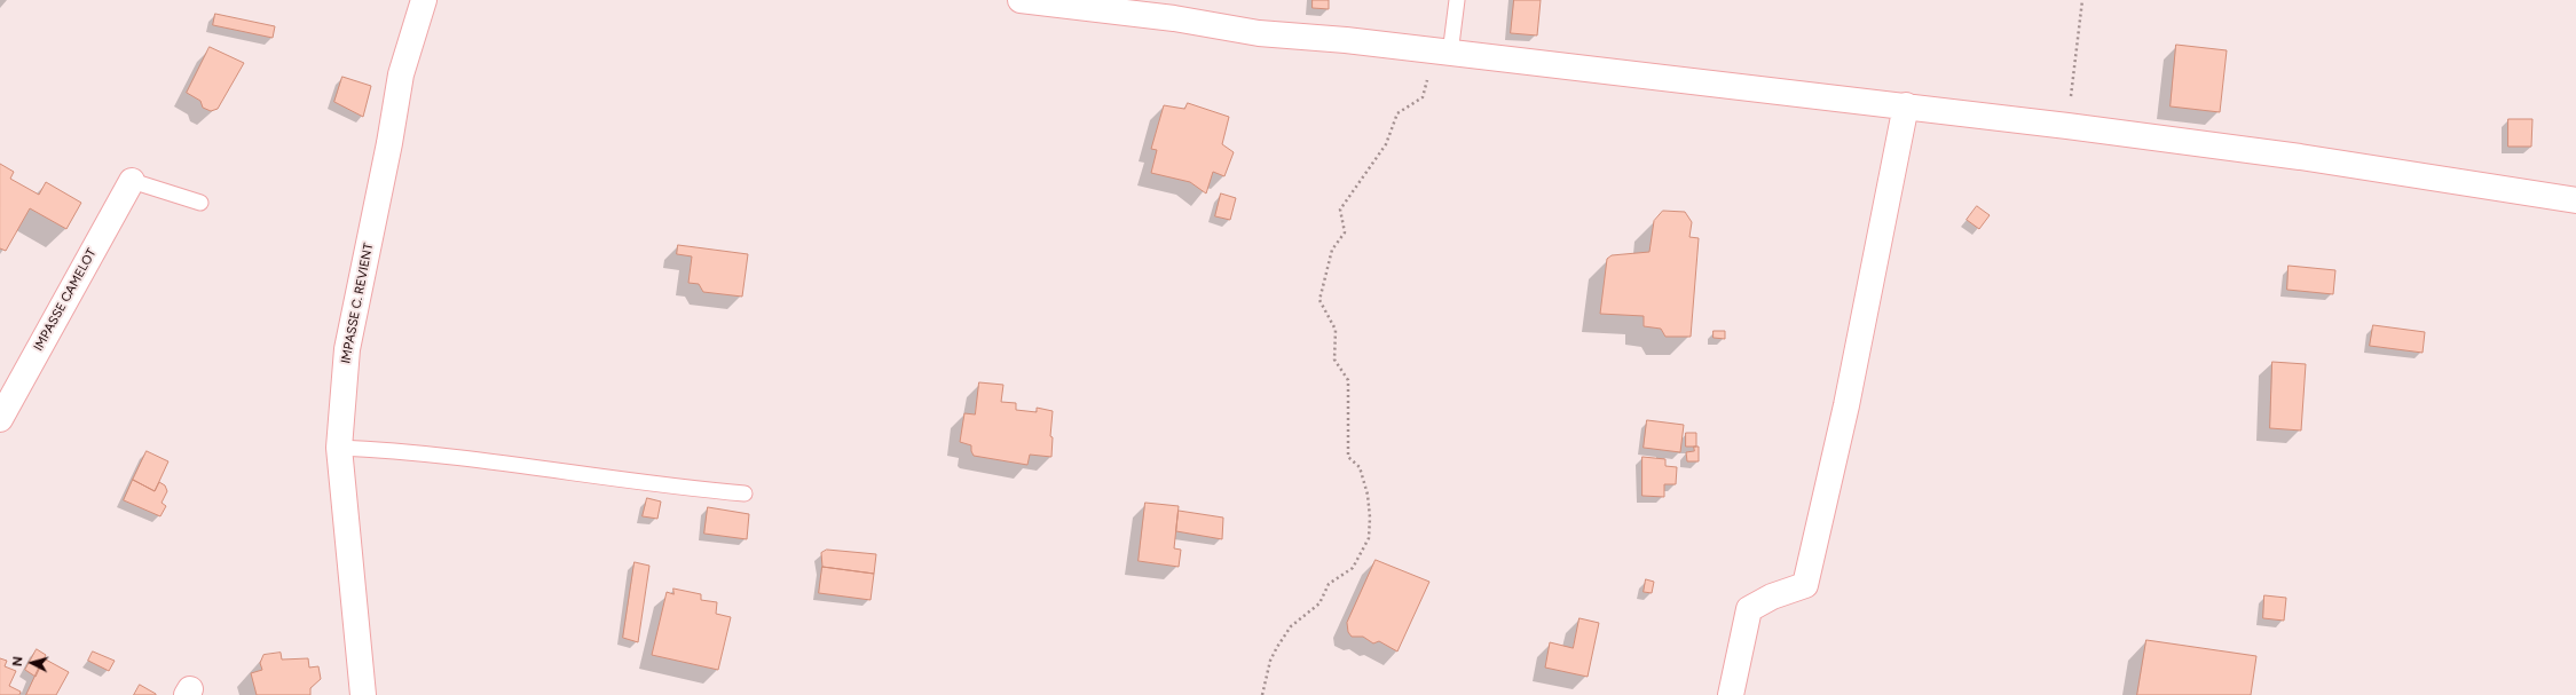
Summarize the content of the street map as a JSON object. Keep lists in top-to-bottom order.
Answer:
{
  "streets": {
    "street": ["IMPASSE CAMELOT", "IMPASSE C. REVIENT"]
  },
  "north": "left"
}
